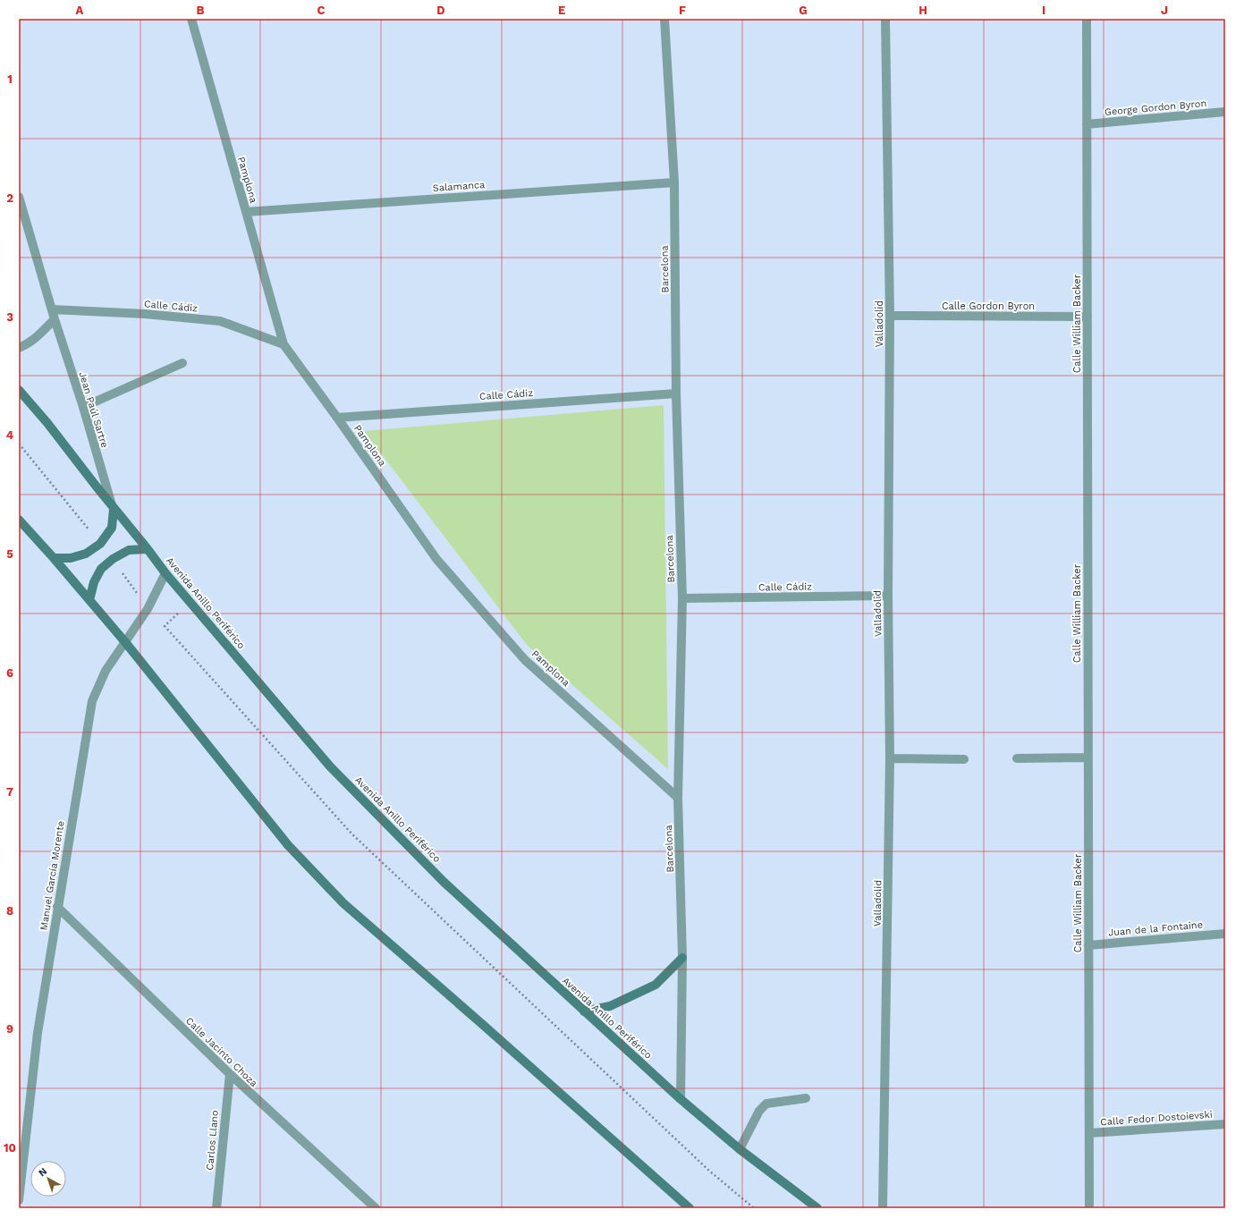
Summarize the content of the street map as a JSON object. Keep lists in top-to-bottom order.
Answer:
{
  "streets": {
    "street": [
      "George Gordon Byron",
      "Pamplona",
      "Salamanca",
      "Barcelona",
      "Calle Cádiz",
      "Calle Gordon Byron",
      "Valladolid",
      "Calle William Backer",
      "Jean Paúl Sartre",
      "Avenida Anillo Periférico",
      "Manuel García Morente",
      "Juan de la Fontaine",
      "Calle Jacinto Choza",
      "Calle Fedor Dostoievski",
      "Carlos Llano"
    ]
  },
  "crossings": [
    ["George Gordon Byron", "Calle William Backer"],
    ["Pamplona", "Salamanca"],
    ["Pamplona", "Barcelona"],
    ["Pamplona", "Calle Cádiz"],
    ["Salamanca", "Barcelona"],
    ["Barcelona", "Calle Cádiz"],
    ["Barcelona", "Avenida Anillo Periférico"],
    ["Calle Cádiz", "Valladolid"],
    ["Calle Cádiz", "Jean Paúl Sartre"],
    ["Calle Gordon Byron", "Valladolid"],
    ["Calle Gordon Byron", "Calle William Backer"],
    ["Calle William Backer", "Juan de la Fontaine"],
    ["Calle William Backer", "Calle Fedor Dostoievski"],
    ["Jean Paúl Sartre", "Avenida Anillo Periférico"],
    ["Avenida Anillo Periférico", "Manuel García Morente"],
    ["Manuel García Morente", "Calle Jacinto Choza"],
    ["Calle Jacinto Choza", "Carlos Llano"]
  ],
  "north": "top left",
  "grid": {
    "columns": [
      "A",
      "B",
      "C",
      "D",
      "E",
      "F",
      "G",
      "H",
      "I",
      "J"
    ],
    "rows": [
      "1",
      "2",
      "3",
      "4",
      "5",
      "6",
      "7",
      "8",
      "9",
      "10"
    ]
  }
}
